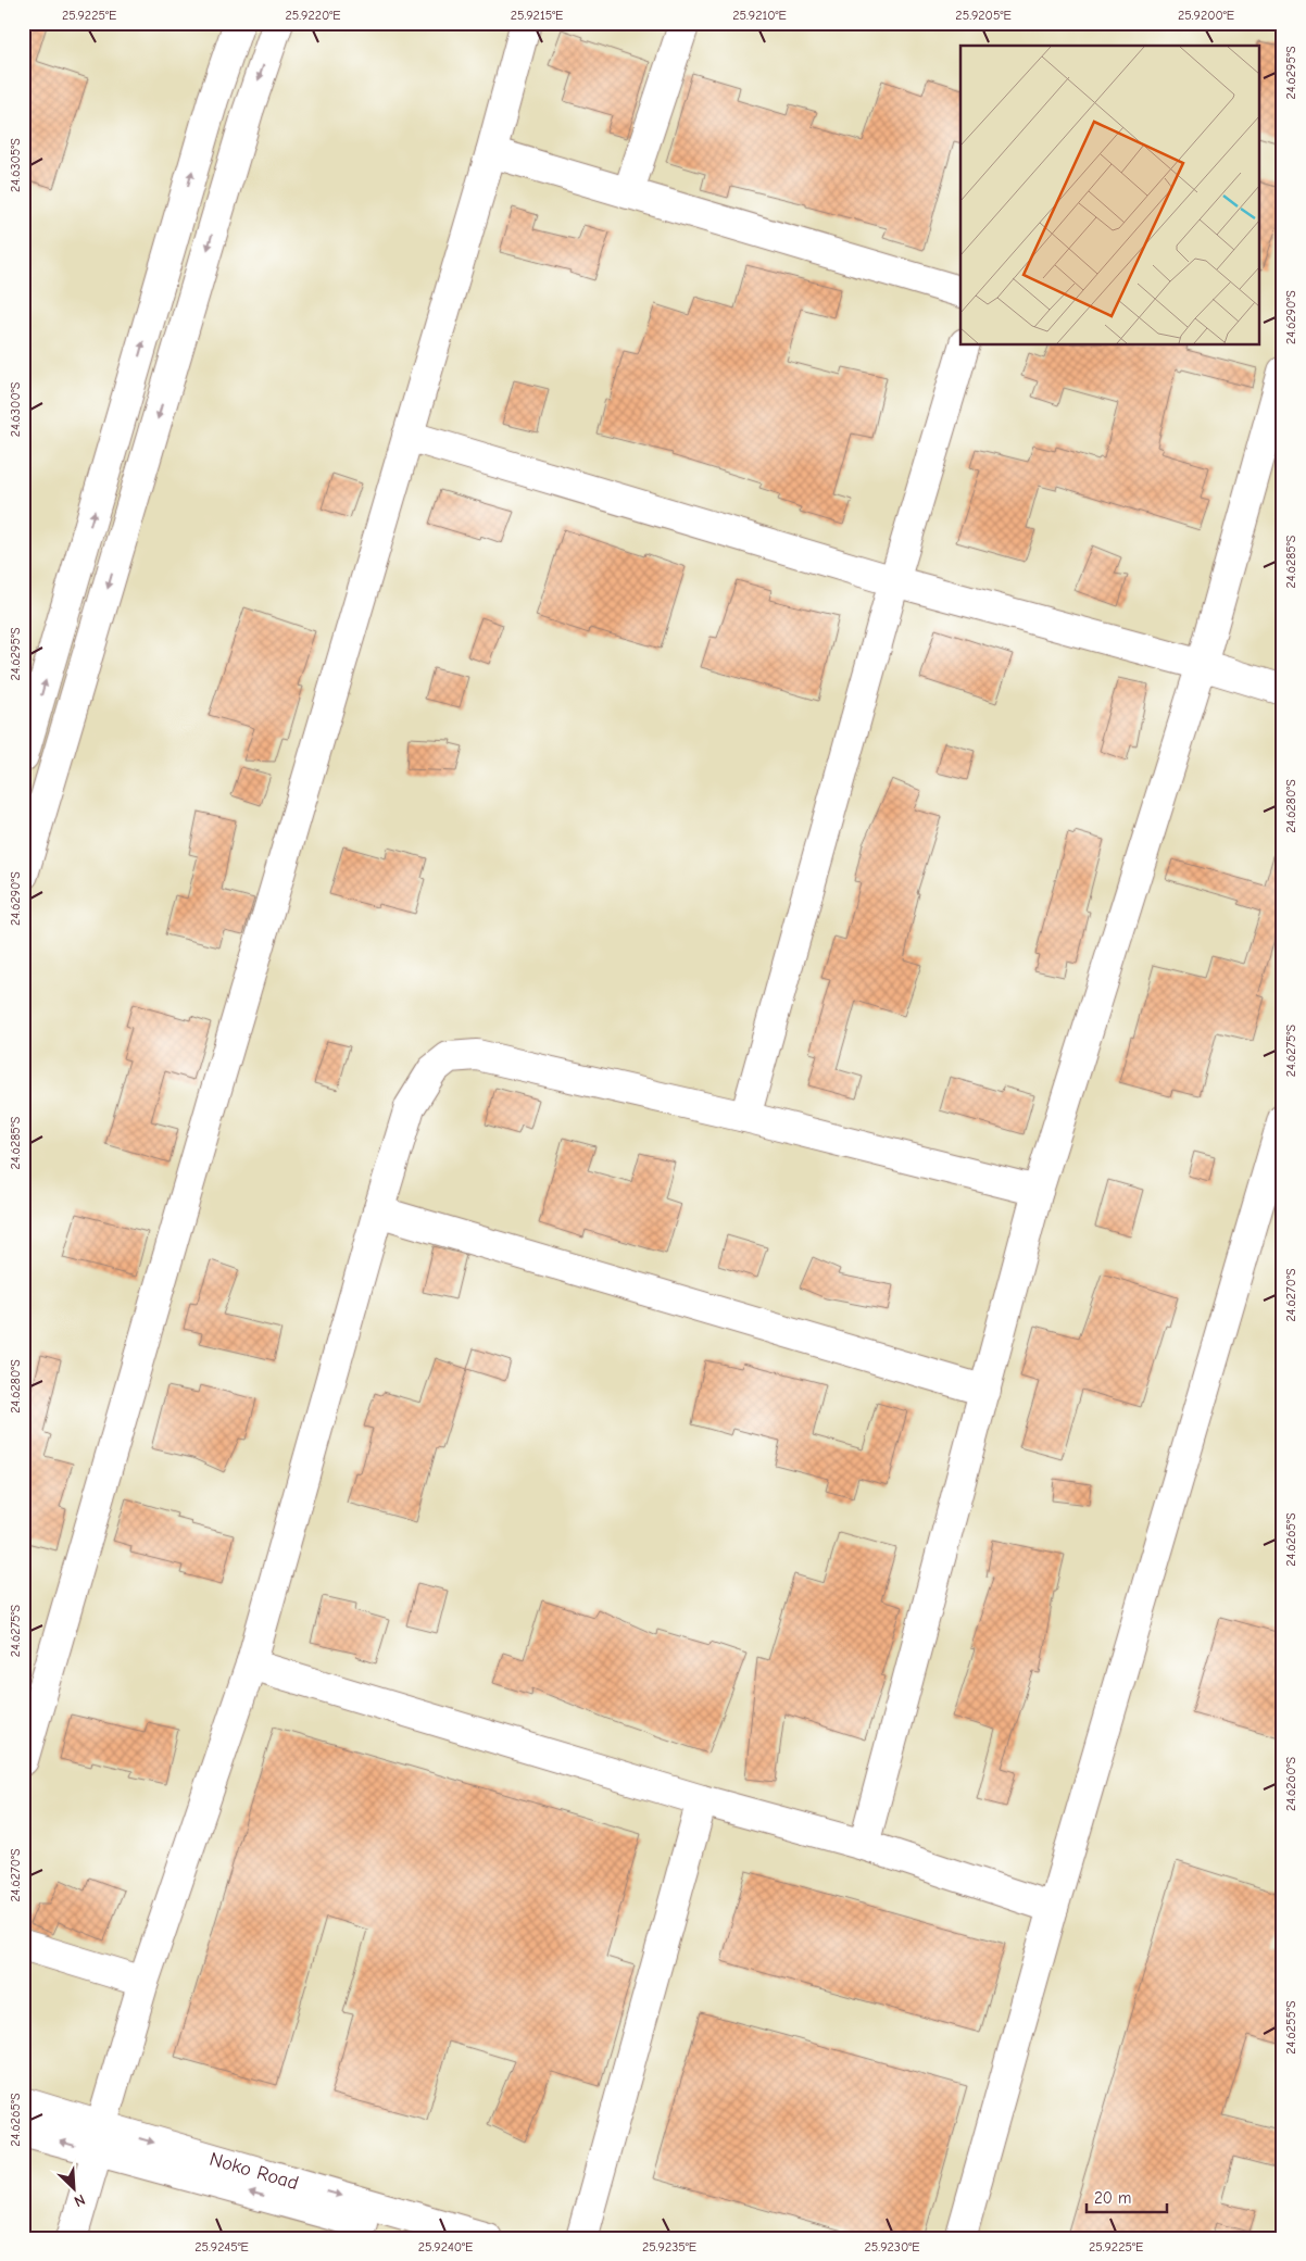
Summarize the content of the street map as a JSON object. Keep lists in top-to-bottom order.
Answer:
{
  "streets": {
    "street": ["Noko Road"]
  },
  "scale_bar": "20 m",
  "north": "bottom right",
  "coordinates": [
    "25.9225°E",
    "25.9220°E",
    "25.9215°E",
    "25.9210°E",
    "25.9205°E",
    "25.9200°E",
    "24.6295°S",
    "24.6305°S",
    "24.6290°S",
    "24.6300°S",
    "24.6285°S",
    "24.6280°S",
    "24.6275°S",
    "24.6270°S",
    "24.6265°S",
    "24.6260°S",
    "24.6255°S",
    "25.9245°E",
    "25.9240°E",
    "25.9235°E",
    "25.9230°E"
  ]
}
